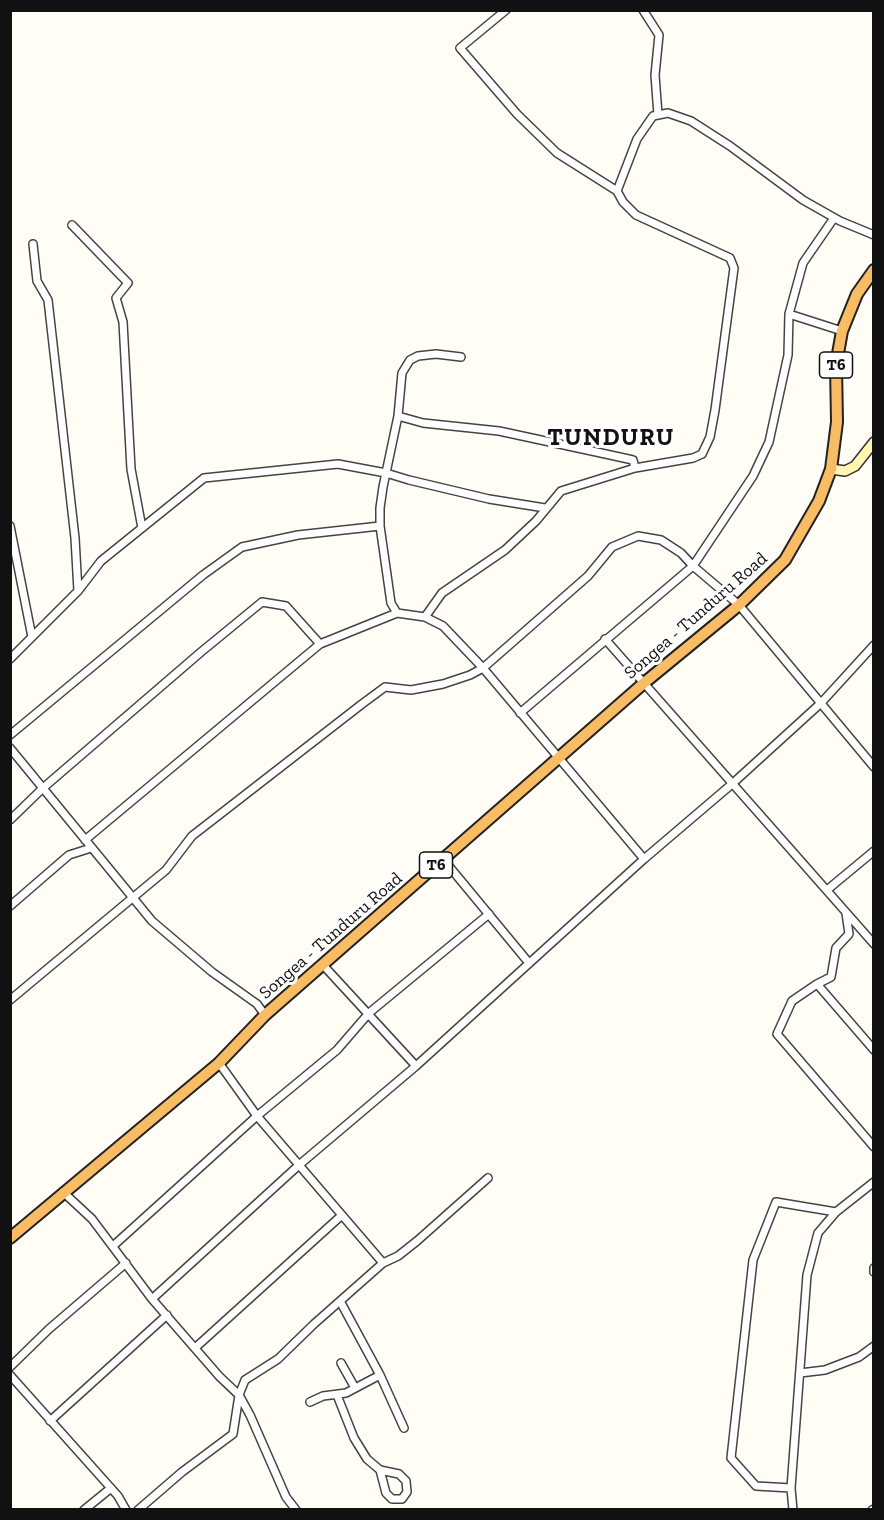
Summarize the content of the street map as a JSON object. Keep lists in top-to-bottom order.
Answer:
{
  "streets": {
    "highway": ["T6", "Songea - Tunduru Road"]
  },
  "crossings": [
    ["T6", "Songea - Tunduru Road"]
  ],
  "districts": ["TUNDURU"]
}
